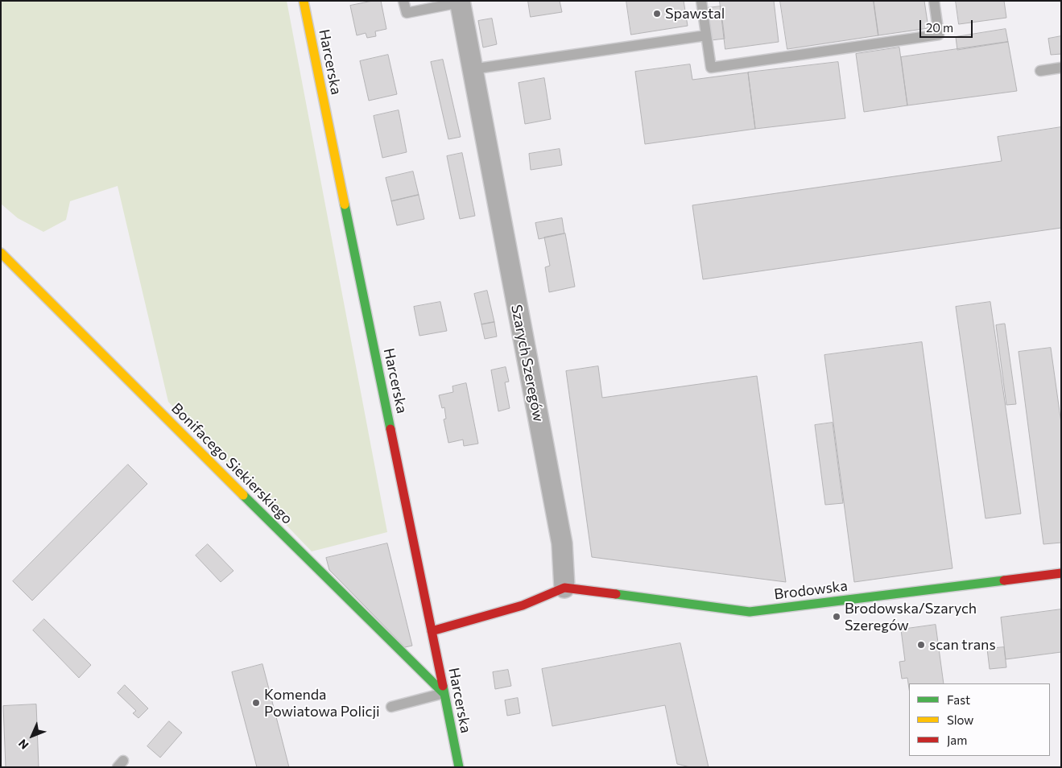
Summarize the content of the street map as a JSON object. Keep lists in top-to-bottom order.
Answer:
{
  "streets": {
    "street": [
      "Harcerska",
      "Szarych Szeregów",
      "Bonifacego Siekierskiego",
      "Brodowska"
    ]
  },
  "crossings": [
    ["Harcerska", "Bonifacego Siekierskiego"],
    ["Szarych Szeregów", "Brodowska"]
  ],
  "places": [
    "Spawstal",
    "Brodowska/Szarych Szeregów",
    "scan trans",
    "Komenda Powiatowa Policji"
  ],
  "legend": ["Fast", "Slow", "Jam"],
  "scale_bar": "20 m",
  "north": "bottom left"
}
